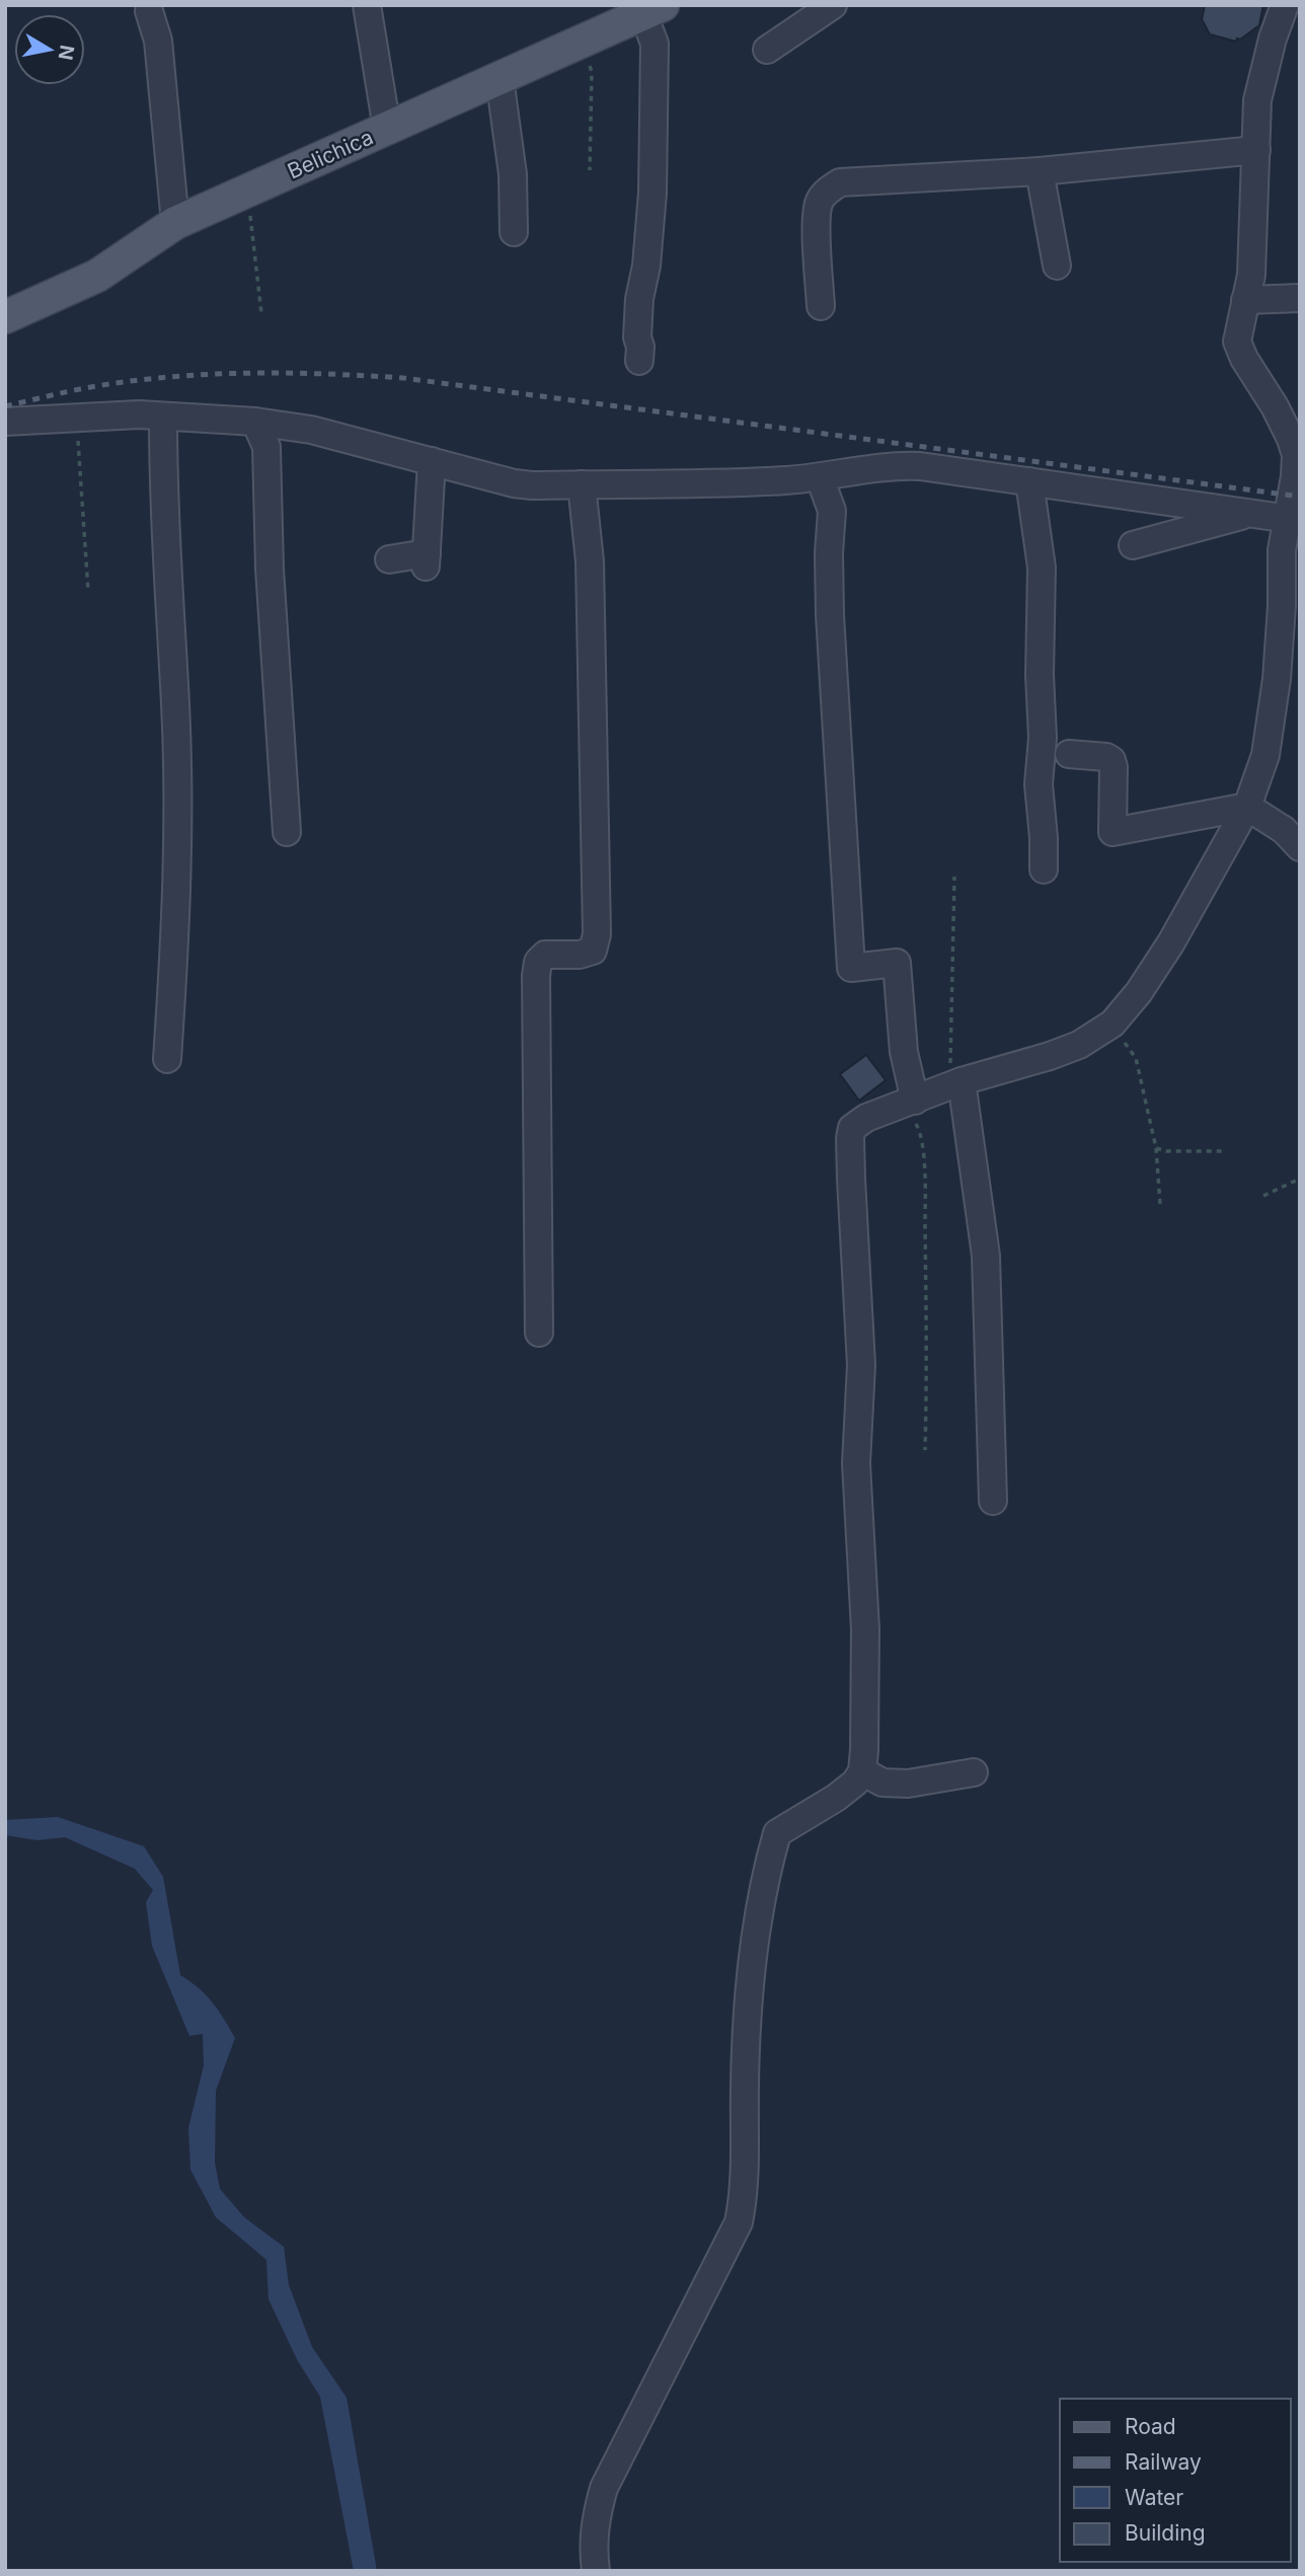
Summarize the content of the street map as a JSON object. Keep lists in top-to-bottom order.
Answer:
{
  "streets": {
    "main road": ["Belichica"]
  },
  "legend": [
    "Road",
    "Railway",
    "Water",
    "Building"
  ],
  "north": "right"
}
